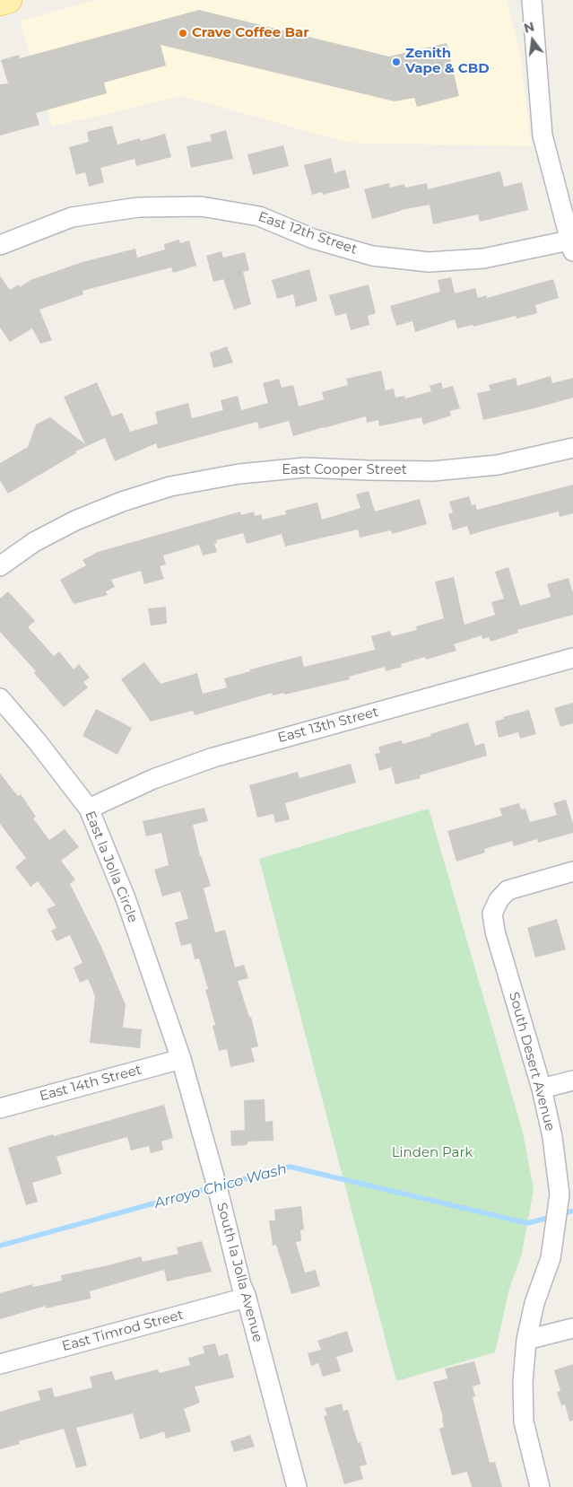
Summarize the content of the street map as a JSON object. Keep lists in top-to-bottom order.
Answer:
{
  "streets": {
    "street": [
      "East 12th Street",
      "East Cooper Street",
      "East 13th Street",
      "East la Jolla Circle",
      "South Desert Avenue",
      "East 14th Street",
      "South la Jolla Avenue",
      "East Timrod Street"
    ]
  },
  "crossings": [
    ["East 13th Street", "East la Jolla Circle"],
    ["East la Jolla Circle", "East 14th Street"],
    ["East la Jolla Circle", "South la Jolla Avenue"],
    ["East 14th Street", "South la Jolla Avenue"],
    ["South la Jolla Avenue", "East Timrod Street"]
  ],
  "water": ["Arroyo Chico Wash"],
  "parks": ["Linden Park"],
  "places": ["Crave Coffee Bar", "Zenith Vape & CBD"],
  "north": "top"
}
